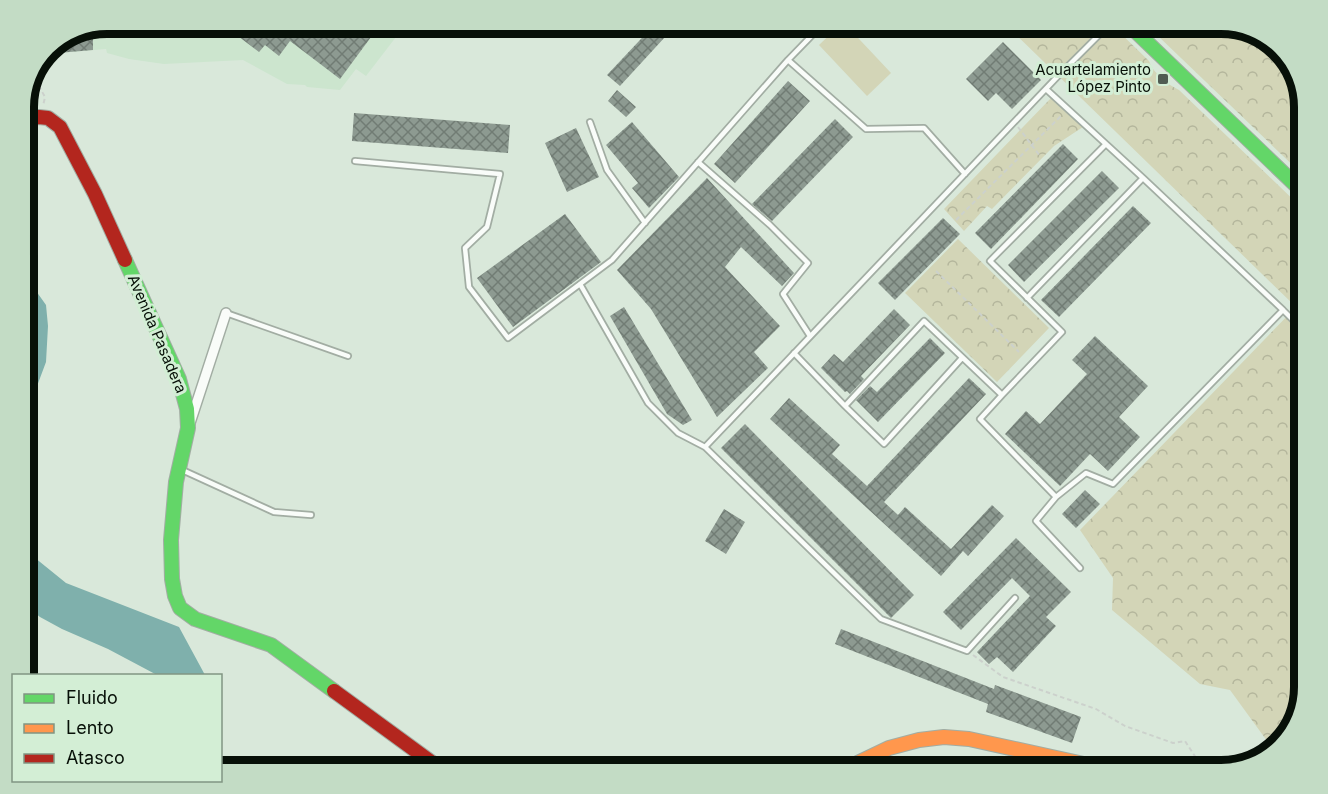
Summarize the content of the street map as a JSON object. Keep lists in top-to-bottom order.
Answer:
{
  "streets": {
    "street": ["Avenida Pasadera"]
  },
  "places": {
    "transit": ["Acuartelamiento López Pinto"]
  },
  "legend": ["Fluido", "Lento", "Atasco"]
}
